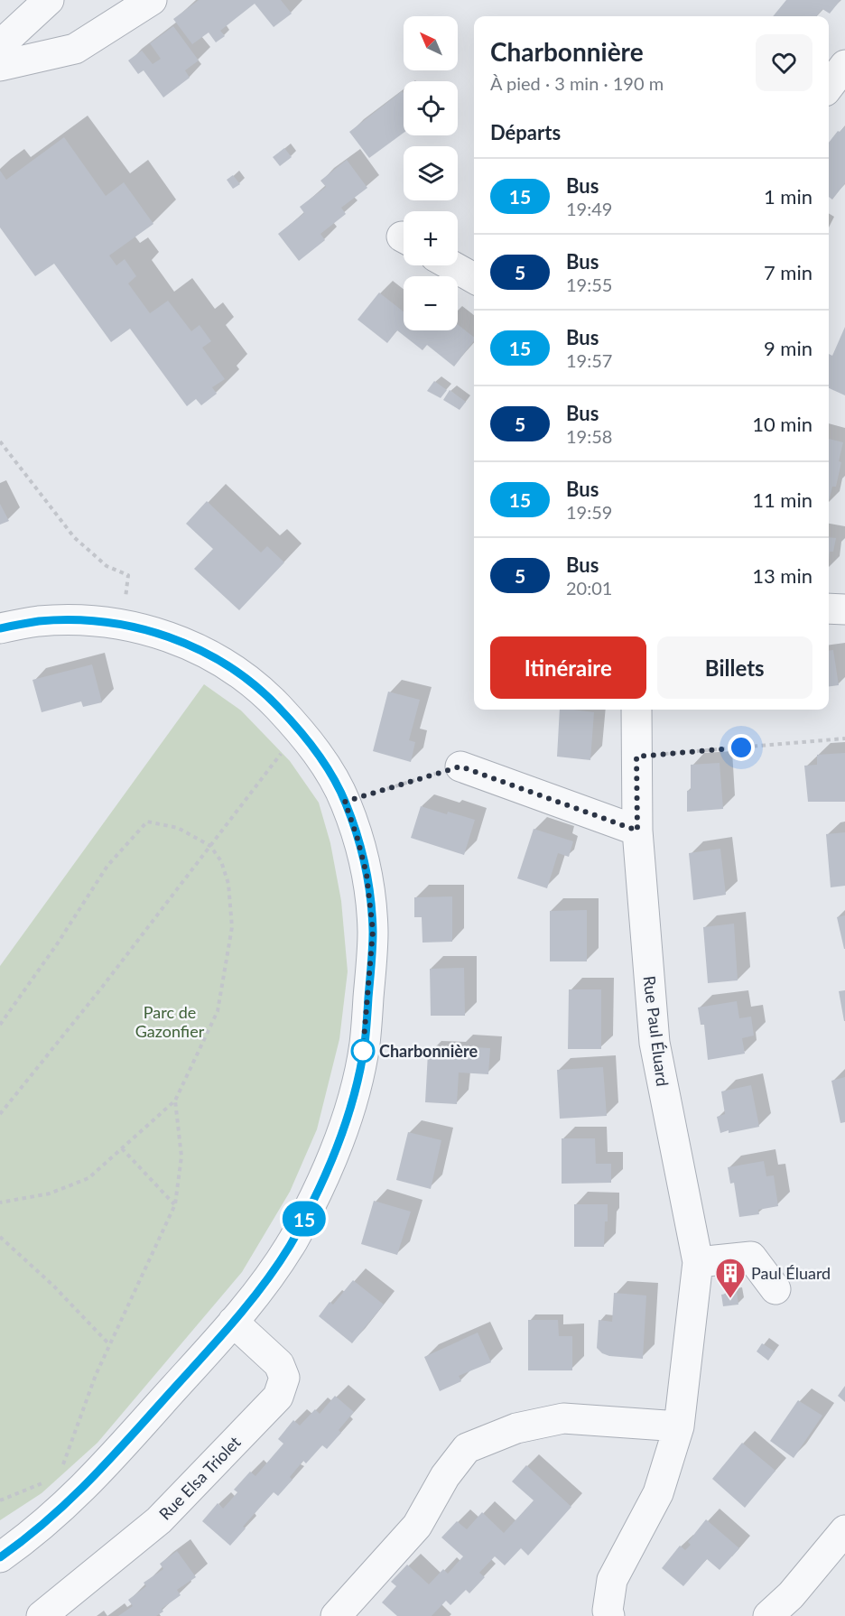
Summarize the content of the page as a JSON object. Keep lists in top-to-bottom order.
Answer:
{
  "streets": {
    "street": ["Rue Paul Éluard", "Rue Elsa Triolet"]
  },
  "parks": ["Parc de Gazonfier"],
  "places": {
    "other": ["Charbonnière"],
    "building": ["Paul Éluard"]
  },
  "lines": ["bus line 15"],
  "north": "top left",
  "page": {
    "on_map": "15",
    "map_buttons": ["+", "−"],
    "heading": [
      ["Charbonnière", "À pied · 3 min · 190 m"],
      "Départs"
    ],
    "list": [
      {
        "mark": "15",
        "name": "Bus",
        "note": "19:49",
        "value": "1 min"
      },
      {
        "mark": "5",
        "name": "Bus",
        "note": "19:55",
        "value": "7 min"
      },
      {
        "mark": "15",
        "name": "Bus",
        "note": "19:57",
        "value": "9 min"
      },
      {
        "mark": "5",
        "name": "Bus",
        "note": "19:58",
        "value": "10 min"
      },
      {
        "mark": "15",
        "name": "Bus",
        "note": "19:59",
        "value": "11 min"
      },
      {
        "mark": "5",
        "name": "Bus",
        "note": "20:01",
        "value": "13 min"
      }
    ],
    "buttons": ["Itinéraire", "Billets"]
  }
}
